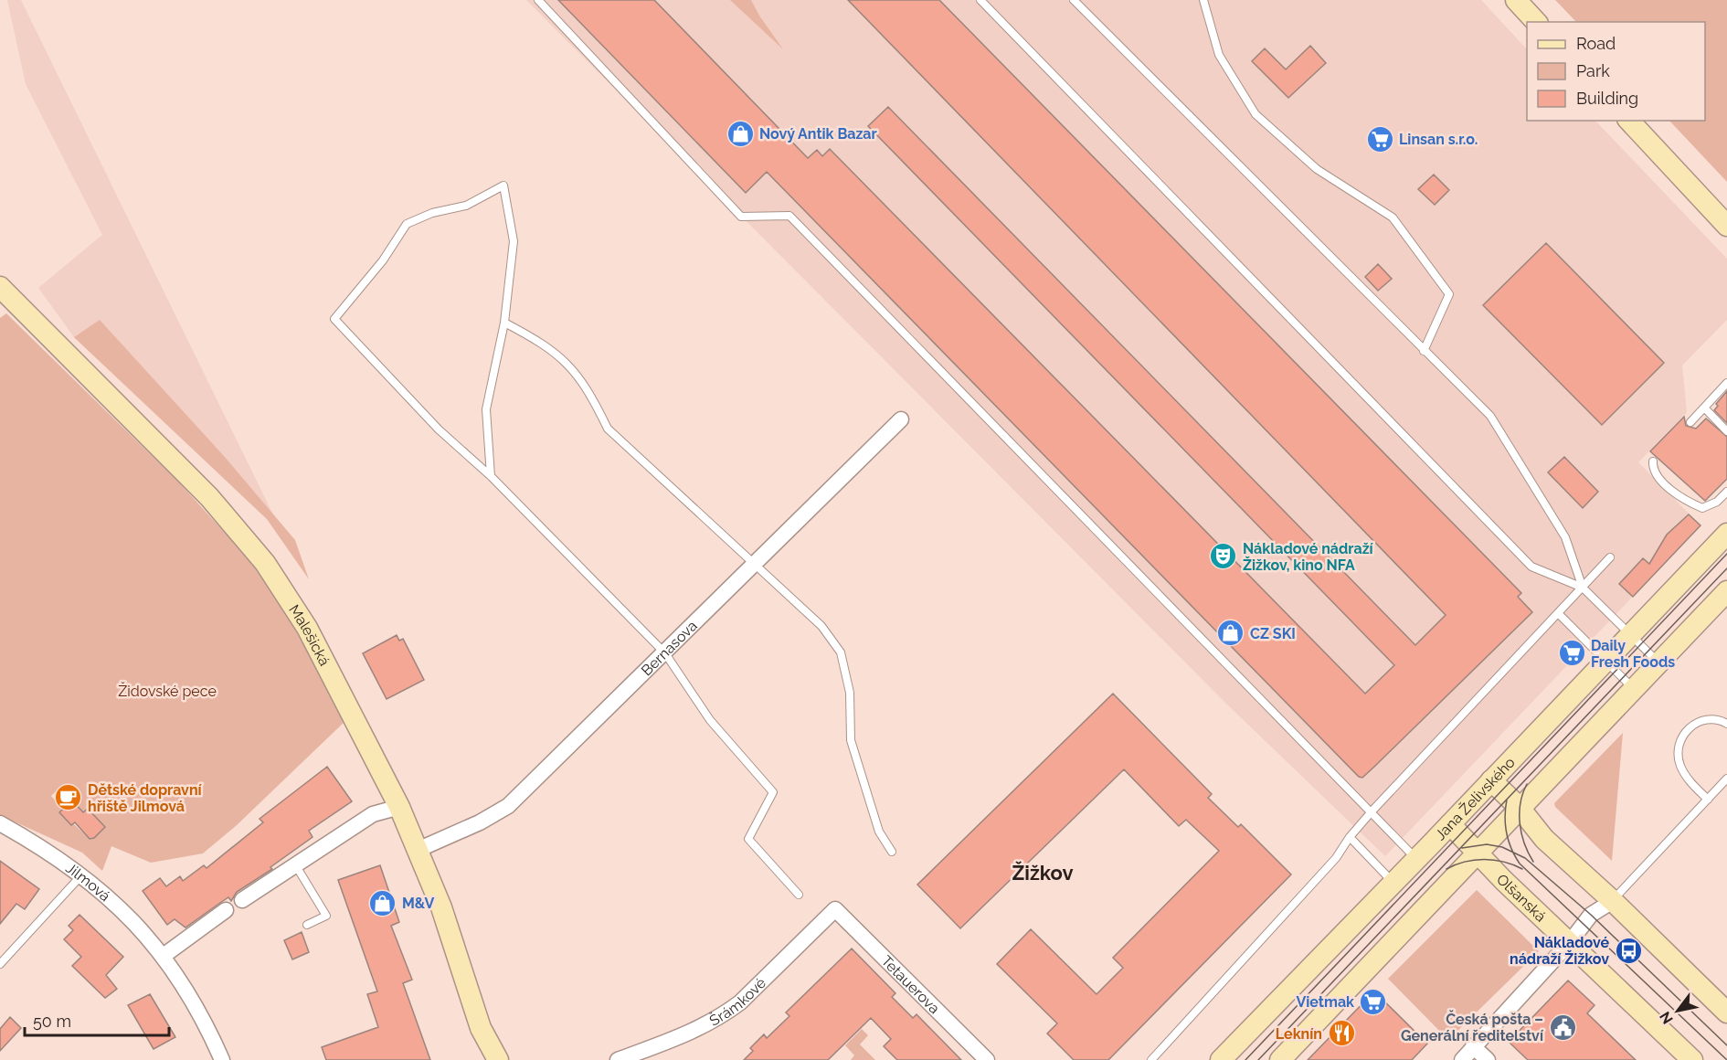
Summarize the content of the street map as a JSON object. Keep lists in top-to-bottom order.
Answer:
{
  "streets": {
    "street": [
      "Malešická",
      "Bernasova",
      "Jana Želivského",
      "Jilmová",
      "Olšanská",
      "Tetauerova",
      "Šrámkové"
    ]
  },
  "crossings": [
    ["Malešická", "Bernasova"],
    ["Jana Želivského", "Olšanská"],
    ["Tetauerova", "Šrámkové"]
  ],
  "districts": ["Žižkov"],
  "parks": ["Židovské pece"],
  "places": {
    "shop": ["Nový Antik Bazar", "CZ SKI", "M&V"],
    "supermarket": ["Linsan s.r.o.", "Daily Fresh Foods", "Vietmak"],
    "theatre": ["Nákladové nádraží Žižkov, kino NFA"],
    "cafe": ["Dětské dopravní hřiště Jilmová"],
    "bus stop": ["Nákladové nádraží Žižkov"],
    "public building": ["Česká pošta – Generální ředitelství"],
    "restaurant": ["Leknín"]
  },
  "legend": ["Road", "Park", "Building"],
  "scale_bar": "50 m",
  "north": "bottom left"
}
